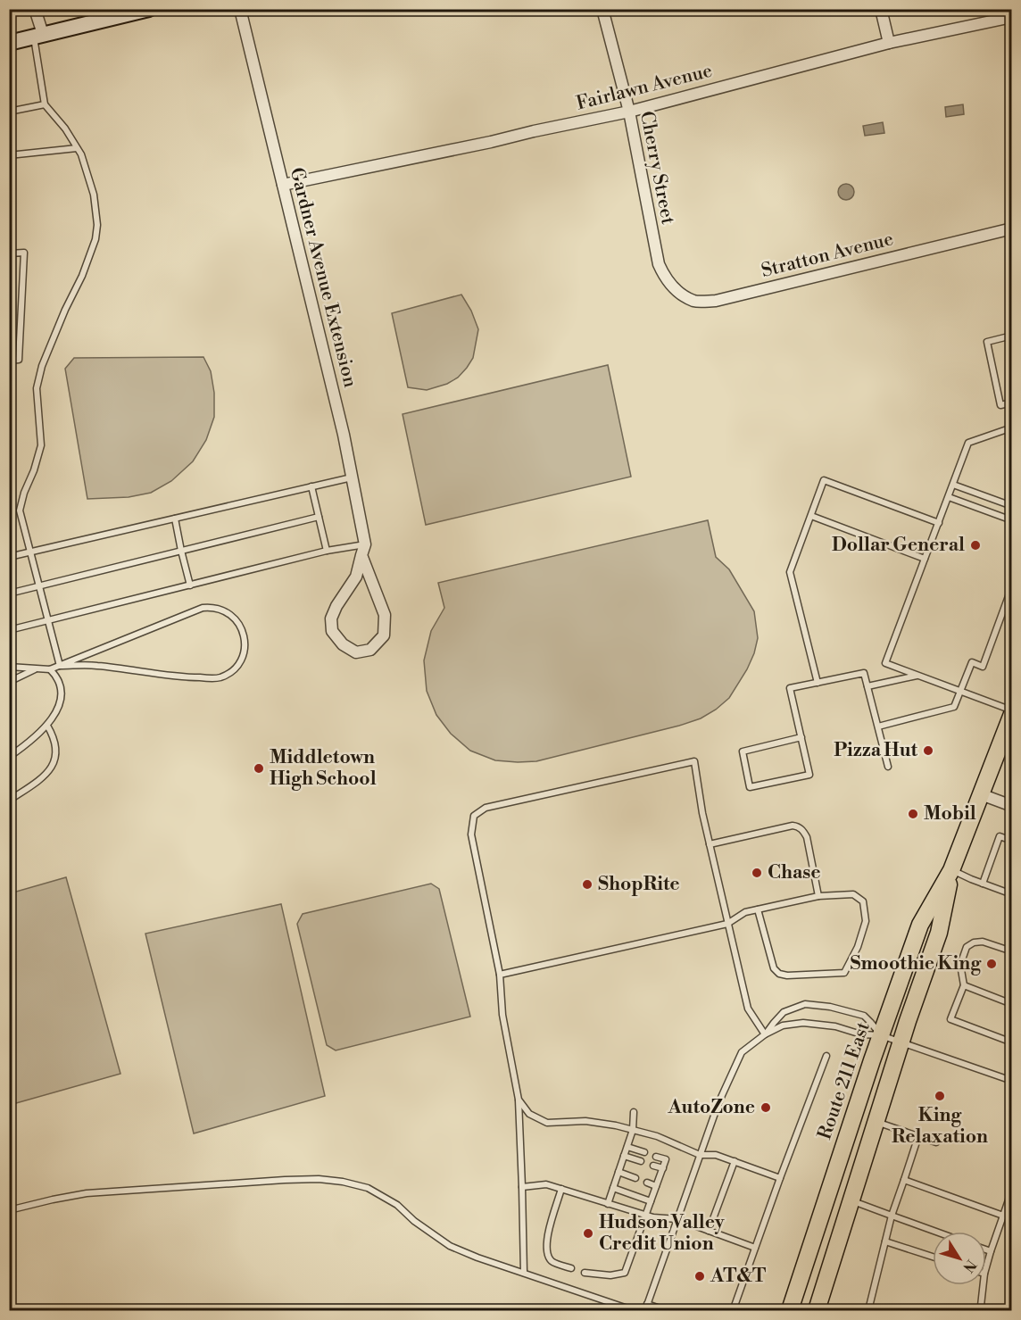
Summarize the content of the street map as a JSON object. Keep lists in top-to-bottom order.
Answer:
{
  "streets": {
    "main road": ["Route 211 East"],
    "street": [
      "Fairlawn Avenue",
      "Cherry Street",
      "Stratton Avenue",
      "Gardner Avenue Extension"
    ]
  },
  "crossings": [
    ["Fairlawn Avenue", "Cherry Street"],
    ["Fairlawn Avenue", "Gardner Avenue Extension"],
    ["Cherry Street", "Stratton Avenue"]
  ],
  "places": [
    "Dollar General",
    "Pizza Hut",
    "Middletown High School",
    "Mobil",
    "Chase",
    "ShopRite",
    "Smoothie King",
    "King Relaxation",
    "AutoZone",
    "Hudson Valley Credit Union",
    "AT&T"
  ],
  "north": "bottom right"
}
